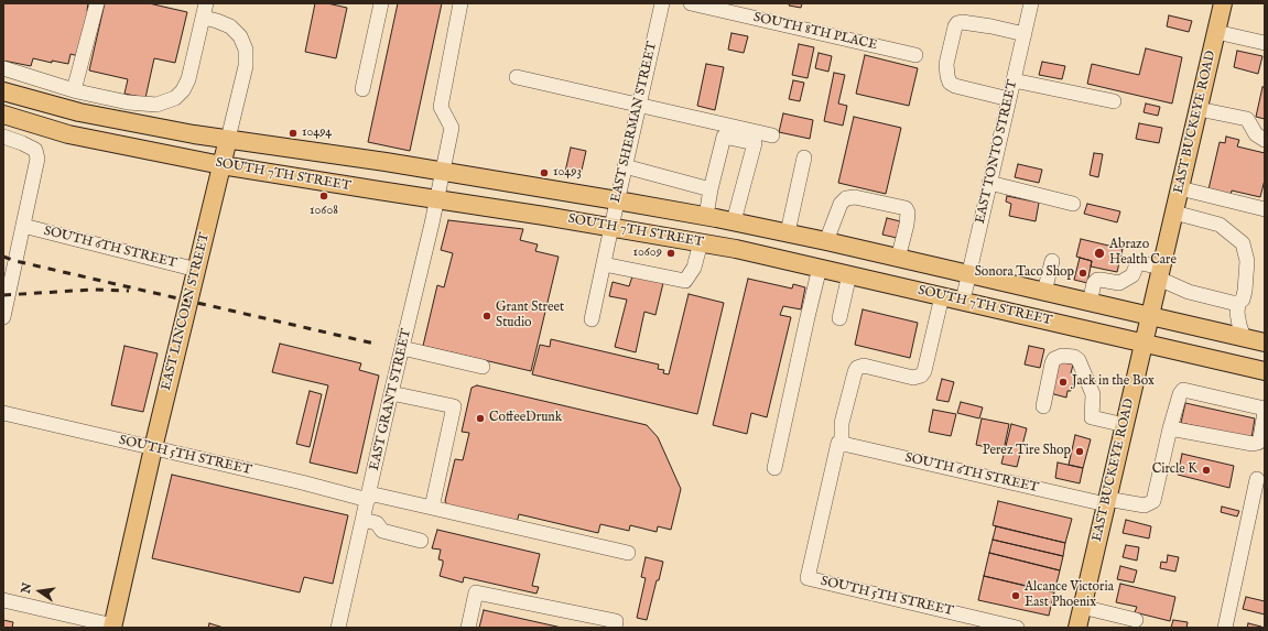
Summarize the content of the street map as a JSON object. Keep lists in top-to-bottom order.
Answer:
{
  "streets": {
    "main road": ["EAST BUCKEYE ROAD", "SOUTH 7TH STREET", "EAST LINCOLN STREET"],
    "street": [
      "SOUTH 8TH PLACE",
      "EAST SHERMAN STREET",
      "EAST TONTO STREET",
      "SOUTH 6TH STREET",
      "EAST GRANT STREET",
      "SOUTH 5TH STREET"
    ]
  },
  "crossings": [
    ["EAST SHERMAN STREET", "SOUTH 7TH STREET"],
    ["EAST BUCKEYE ROAD", "SOUTH 7TH STREET"],
    ["EAST BUCKEYE ROAD", "SOUTH 6TH STREET"],
    ["EAST TONTO STREET", "SOUTH 7TH STREET"],
    ["SOUTH 7TH STREET", "EAST LINCOLN STREET"],
    ["SOUTH 7TH STREET", "EAST GRANT STREET"],
    ["SOUTH 6TH STREET", "EAST LINCOLN STREET"],
    ["SOUTH 6TH STREET", "SOUTH 5TH STREET"],
    ["EAST LINCOLN STREET", "SOUTH 5TH STREET"],
    ["EAST GRANT STREET", "SOUTH 5TH STREET"]
  ],
  "places": [
    "10494",
    "10493",
    "10608",
    "10609",
    "Abrazo Health Care",
    "Sonora Taco Shop",
    "Grant Street Studio",
    "Jack in the Box",
    "CoffeeDrunk",
    "Perez Tire Shop",
    "Circle K",
    "Alcance Victoria East Phoenix"
  ],
  "north": "left"
}
